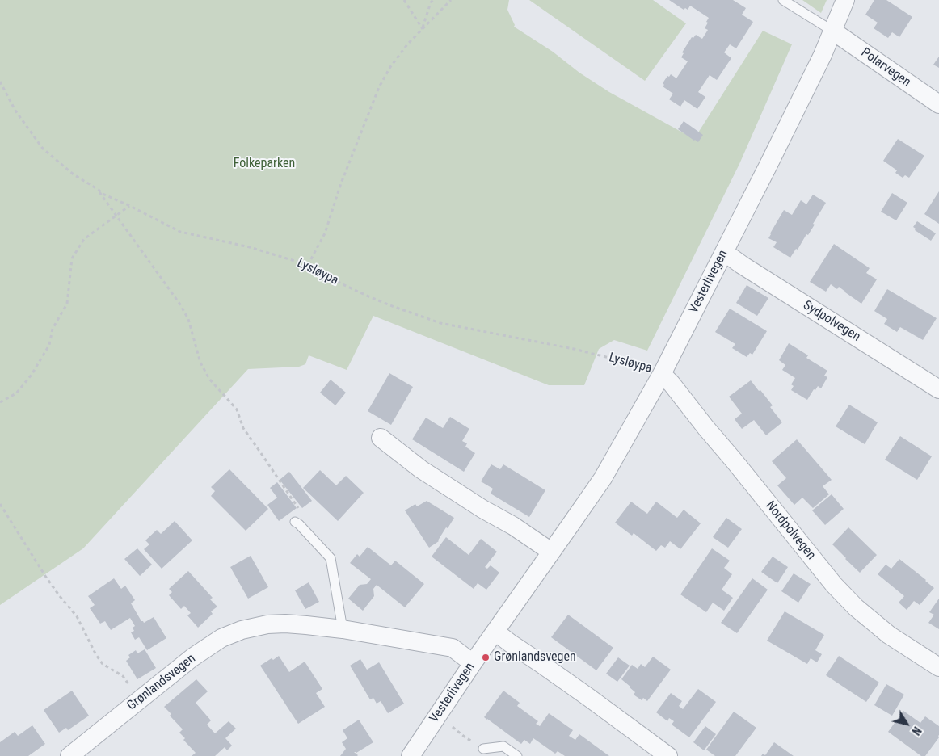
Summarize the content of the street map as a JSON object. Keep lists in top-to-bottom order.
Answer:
{
  "streets": {
    "street": [
      "Polarvegen",
      "Vesterlivegen",
      "Sydpolvegen",
      "Nordpolvegen",
      "Grønlandsvegen"
    ],
    "path": ["Lysløypa"]
  },
  "crossings": [
    ["Polarvegen", "Vesterlivegen"],
    ["Lysløypa", "Vesterlivegen"],
    ["Lysløypa", "Nordpolvegen"],
    ["Vesterlivegen", "Sydpolvegen"],
    ["Vesterlivegen", "Nordpolvegen"],
    ["Vesterlivegen", "Grønlandsvegen"]
  ],
  "parks": ["Folkeparken"],
  "places": ["Grønlandsvegen"],
  "north": "bottom right"
}
